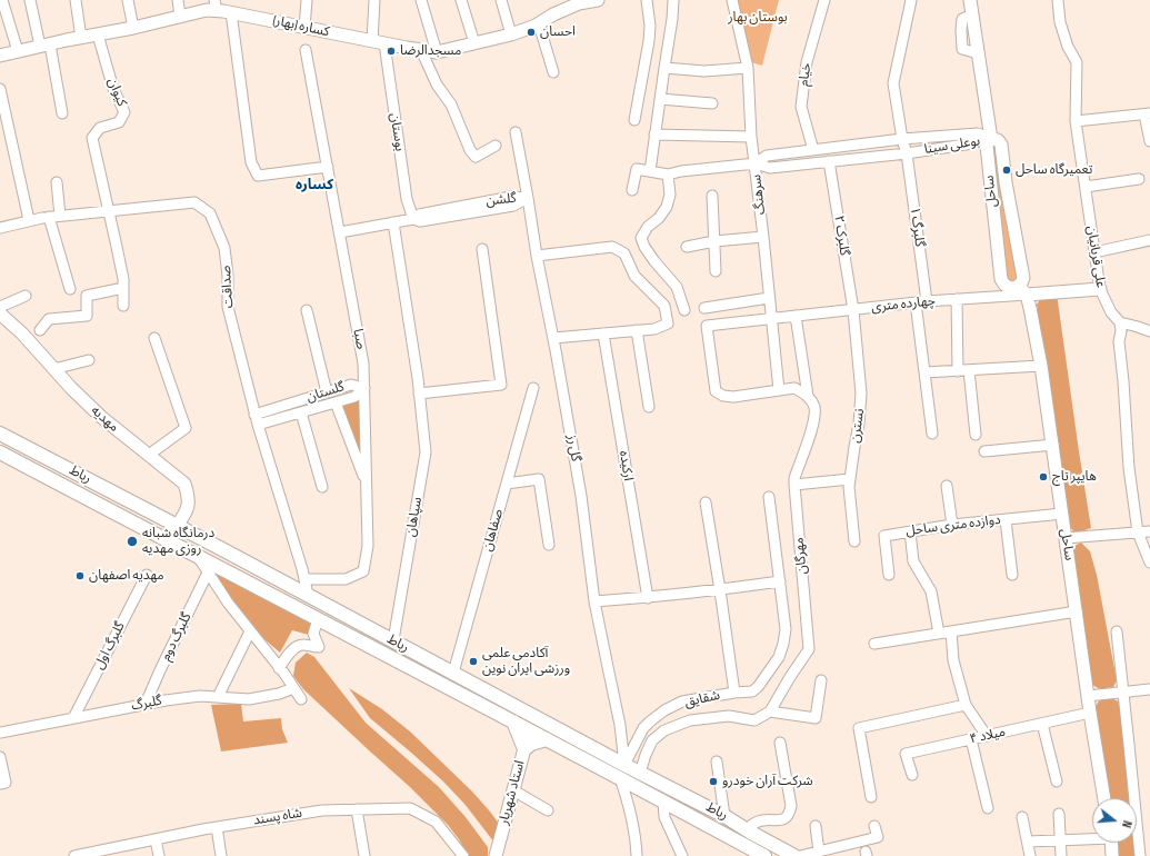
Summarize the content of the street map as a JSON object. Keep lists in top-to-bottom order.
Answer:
{
  "streets": {
    "main road": ["رباط"],
    "street": [
      "کساره (بهار)",
      "خیام",
      "کیوان",
      "بوستان",
      "بوعلی سینا",
      "ساحل",
      "سرهنگ",
      "گلشن",
      "گلبرگ ۱",
      "گلبرک ۲",
      "علی قربانیان",
      "صداقت",
      "چهارده متری",
      "صبا",
      "گلستان",
      "مهدیه",
      "نسترن",
      "گل رز",
      "ارکیده",
      "سپاهان",
      "دوازده متری ساحل",
      "صفاهان",
      "مهرگان",
      "گلبرگ دوم",
      "گلبرگ اول",
      "شقایق",
      "گلبرگ",
      "میلاد ۴",
      "استاد شهریار",
      "شاه پسند"
    ]
  },
  "crossings": [
    ["کساره (بهار)", "کیوان"],
    ["کساره (بهار)", "بوستان"],
    ["خیام", "بوعلی سینا"],
    ["کیوان", "صداقت"],
    ["بوستان", "گلشن"],
    ["بوعلی سینا", "ساحل"],
    ["بوعلی سینا", "سرهنگ"],
    ["بوعلی سینا", "گلبرگ ۱"],
    ["بوعلی سینا", "گلبرک ۲"],
    ["ساحل", "چهارده متری"],
    ["ساحل", "دوازده متری ساحل"],
    ["ساحل", "میلاد ۴"],
    ["سرهنگ", "چهارده متری"],
    ["گلشن", "صبا"],
    ["گلشن", "گل رز"],
    ["گلشن", "سپاهان"],
    ["گلبرگ ۱", "چهارده متری"],
    ["گلبرک ۲", "چهارده متری"],
    ["گلبرک ۲", "نسترن"],
    ["علی قربانیان", "چهارده متری"],
    ["صداقت", "صبا"],
    ["صداقت", "گلستان"],
    ["صداقت", "رباط"],
    ["چهارده متری", "نسترن"],
    ["چهارده متری", "مهرگان"],
    ["صبا", "گلستان"],
    ["مهدیه", "رباط"],
    ["گل رز", "رباط"],
    ["گل رز", "شقایق"],
    ["رباط", "سپاهان"],
    ["رباط", "صفاهان"],
    ["رباط", "شقایق"],
    ["رباط", "استاد شهریار"],
    ["گلبرگ دوم", "گلبرگ"],
    ["گلبرگ اول", "گلبرگ"]
  ],
  "districts": ["کساره"],
  "parks": ["بوستان بهار"],
  "places": [
    "احسان",
    "مسجدالرضا",
    "تعمیرگاه ساحل",
    "هایپر تاج",
    "درمانگاه شبانه روزی مهدیه",
    "مهدیه اصفهان",
    "آکادمی علمی ورزشی ایران نوین",
    "شرکت آران خودرو"
  ],
  "north": "right"
}
